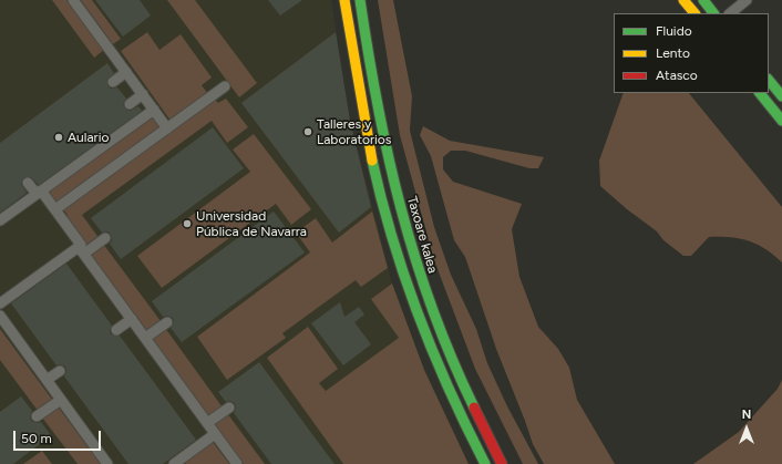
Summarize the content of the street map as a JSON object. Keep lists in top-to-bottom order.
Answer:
{
  "streets": {
    "street": ["Taxoare kalea"]
  },
  "places": ["Talleres y Laboratorios", "Aulario", "Universidad Pública de Navarra"],
  "legend": ["Fluido", "Lento", "Atasco"],
  "scale_bar": "50 m",
  "north": "top"
}
